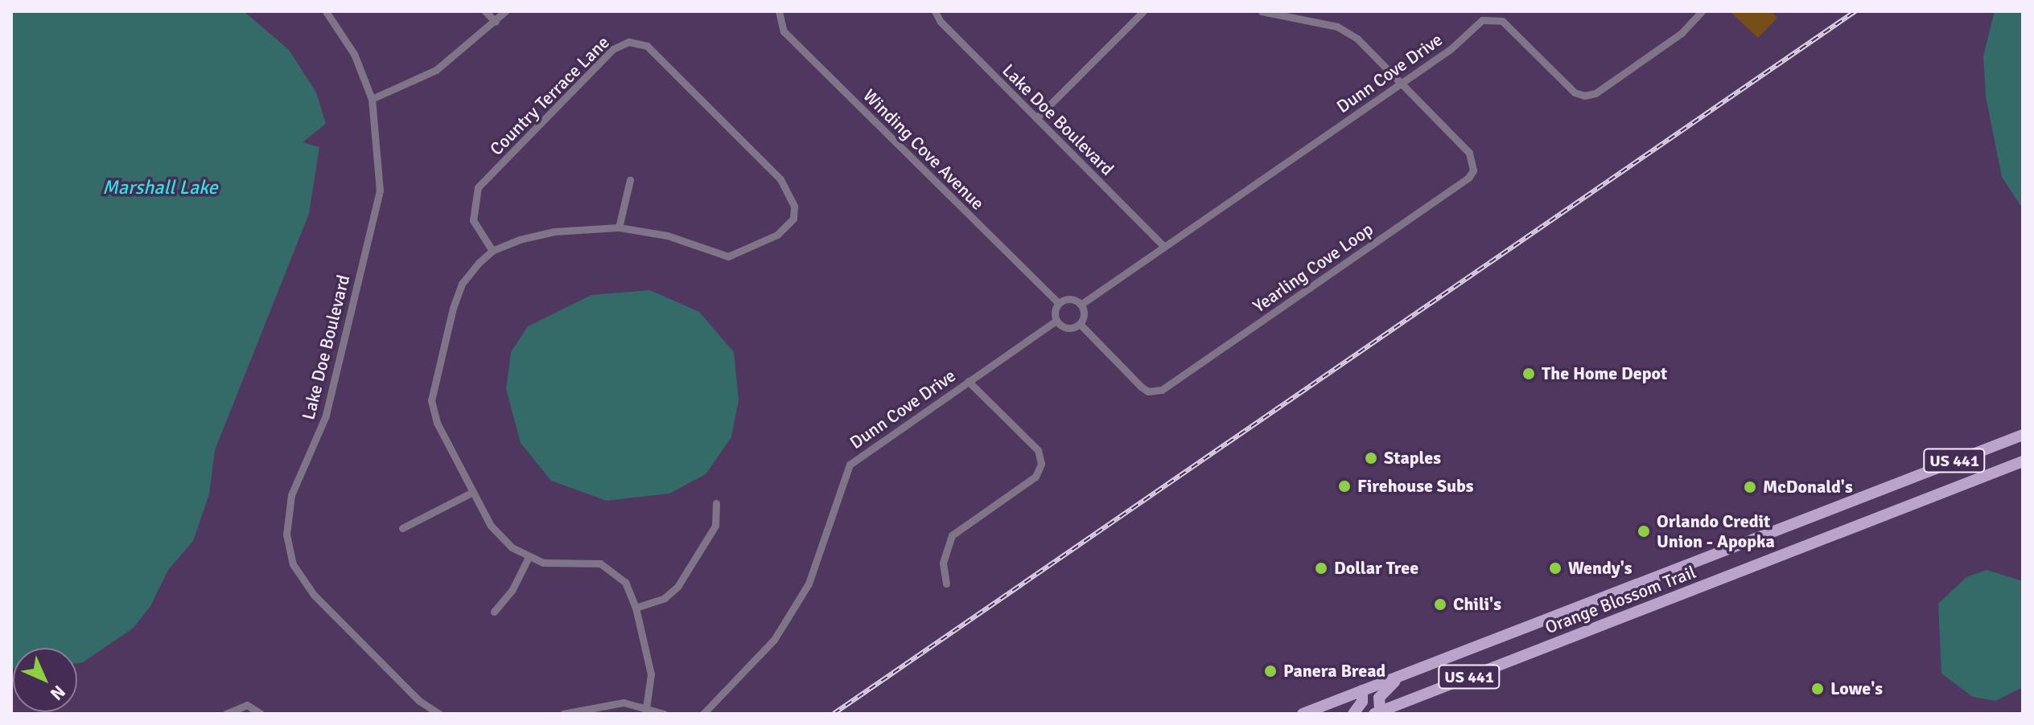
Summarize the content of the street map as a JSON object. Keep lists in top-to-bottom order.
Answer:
{
  "streets": {
    "main road": ["US 441", "Orange Blossom Trail"],
    "street": [
      "Dunn Cove Drive",
      "Country Terrace Lane",
      "Lake Doe Boulevard",
      "Winding Cove Avenue",
      "Yearling Cove Loop"
    ]
  },
  "crossings": [
    ["Dunn Cove Drive", "Lake Doe Boulevard"],
    ["Dunn Cove Drive", "Winding Cove Avenue"],
    ["Dunn Cove Drive", "Yearling Cove Loop"],
    ["Winding Cove Avenue", "Yearling Cove Loop"]
  ],
  "water": ["Marshall Lake"],
  "places": [
    "The Home Depot",
    "Staples",
    "Firehouse Subs",
    "McDonald's",
    "Orlando Credit Union - Apopka",
    "Dollar Tree",
    "Wendy's",
    "Chili's",
    "Panera Bread",
    "Lowe's"
  ],
  "north": "bottom right"
}
